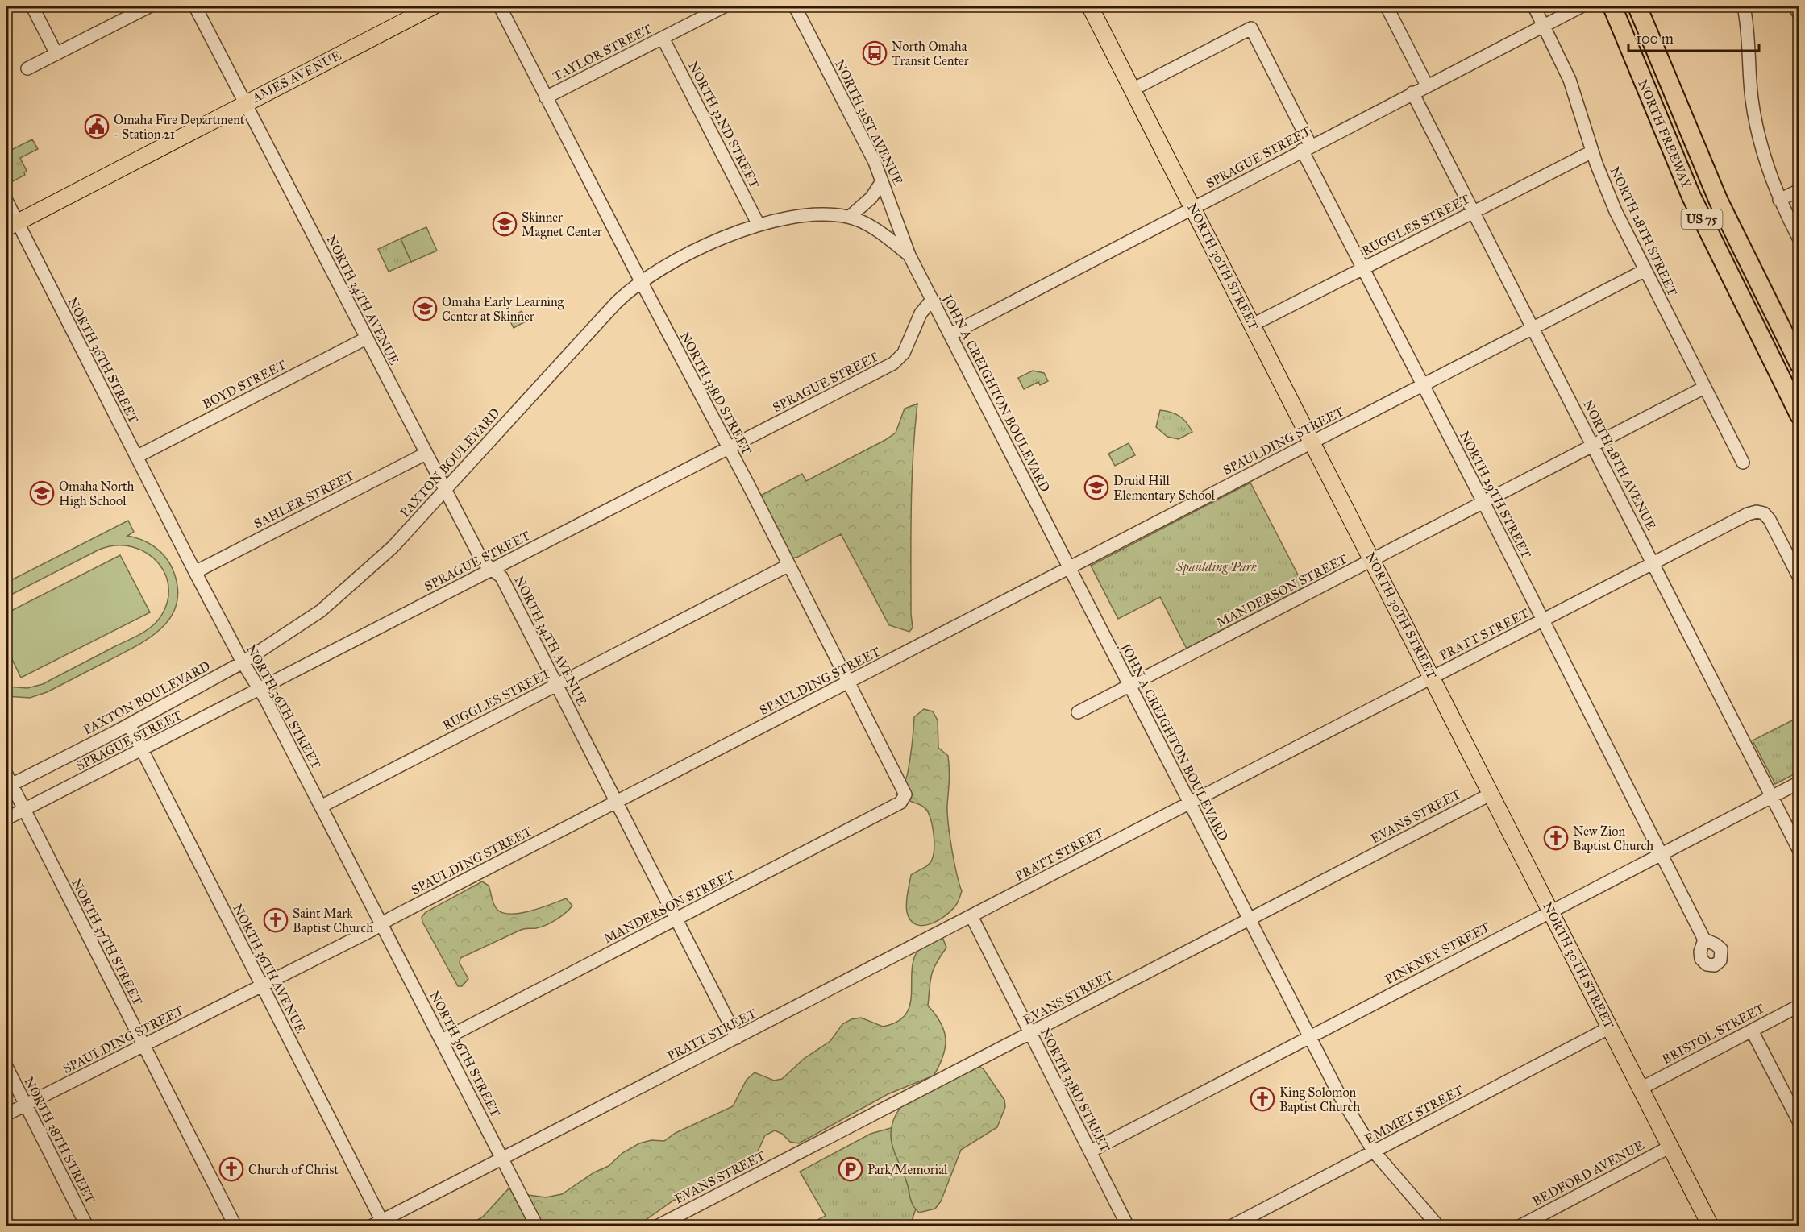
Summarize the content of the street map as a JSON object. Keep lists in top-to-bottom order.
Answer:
{
  "streets": {
    "highway": ["NORTH FREEWAY", "US 75"],
    "main road": ["AMES AVENUE", "NORTH 30TH STREET"],
    "street": [
      "TAYLOR STREET",
      "NORTH 31ST AVENUE",
      "NORTH 32ND STREET",
      "SPRAGUE STREET",
      "RUGGLES STREET",
      "NORTH 28TH STREET",
      "NORTH 34TH AVENUE",
      "NORTH 36TH STREET",
      "BOYD STREET",
      "NORTH 33RD STREET",
      "JOHN A CREIGHTON BOULEVARD",
      "SPAULDING STREET",
      "PAXTON BOULEVARD",
      "NORTH 28TH AVENUE",
      "NORTH 29TH STREET",
      "SAHLER STREET",
      "MANDERSON STREET",
      "PRATT STREET",
      "EVANS STREET",
      "NORTH 37TH STREET",
      "PINKNEY STREET",
      "NORTH 36TH AVENUE",
      "BRISTOL STREET",
      "EMMET STREET",
      "NORTH 38TH STREET",
      "BEDFORD AVENUE"
    ]
  },
  "crossings": [
    ["TAYLOR STREET", "NORTH 32ND STREET"],
    ["TAYLOR STREET", "NORTH 33RD STREET"],
    ["AMES AVENUE", "NORTH 34TH AVENUE"],
    ["AMES AVENUE", "NORTH 36TH STREET"],
    ["NORTH 31ST AVENUE", "JOHN A CREIGHTON BOULEVARD"],
    ["NORTH 31ST AVENUE", "PAXTON BOULEVARD"],
    ["NORTH 32ND STREET", "PAXTON BOULEVARD"],
    ["SPRAGUE STREET", "NORTH 28TH STREET"],
    ["SPRAGUE STREET", "NORTH 30TH STREET"],
    ["SPRAGUE STREET", "NORTH 34TH AVENUE"],
    ["SPRAGUE STREET", "NORTH 36TH STREET"],
    ["SPRAGUE STREET", "NORTH 33RD STREET"],
    ["SPRAGUE STREET", "JOHN A CREIGHTON BOULEVARD"],
    ["SPRAGUE STREET", "NORTH 28TH AVENUE"],
    ["SPRAGUE STREET", "NORTH 29TH STREET"],
    ["SPRAGUE STREET", "NORTH 37TH STREET"],
    ["SPRAGUE STREET", "NORTH 36TH AVENUE"],
    ["RUGGLES STREET", "NORTH 28TH STREET"],
    ["RUGGLES STREET", "NORTH 30TH STREET"],
    ["RUGGLES STREET", "NORTH 34TH AVENUE"],
    ["RUGGLES STREET", "NORTH 36TH STREET"],
    ["RUGGLES STREET", "NORTH 33RD STREET"],
    ["RUGGLES STREET", "NORTH 28TH AVENUE"],
    ["RUGGLES STREET", "NORTH 29TH STREET"],
    ["NORTH 28TH STREET", "SPAULDING STREET"],
    ["NORTH 28TH STREET", "MANDERSON STREET"],
    ["NORTH 30TH STREET", "SPAULDING STREET"],
    ["NORTH 30TH STREET", "NORTH 29TH STREET"],
    ["NORTH 30TH STREET", "MANDERSON STREET"],
    ["NORTH 30TH STREET", "PRATT STREET"],
    ["NORTH 30TH STREET", "EVANS STREET"],
    ["NORTH 30TH STREET", "PINKNEY STREET"],
    ["NORTH 30TH STREET", "BRISTOL STREET"],
    ["NORTH 30TH STREET", "EMMET STREET"],
    ["NORTH 30TH STREET", "BEDFORD AVENUE"],
    ["NORTH 34TH AVENUE", "BOYD STREET"],
    ["NORTH 34TH AVENUE", "SPAULDING STREET"],
    ["NORTH 34TH AVENUE", "PAXTON BOULEVARD"],
    ["NORTH 34TH AVENUE", "SAHLER STREET"],
    ["NORTH 34TH AVENUE", "MANDERSON STREET"],
    ["NORTH 34TH AVENUE", "PRATT STREET"],
    ["NORTH 36TH STREET", "BOYD STREET"],
    ["NORTH 36TH STREET", "SPAULDING STREET"],
    ["NORTH 36TH STREET", "PAXTON BOULEVARD"],
    ["NORTH 36TH STREET", "SAHLER STREET"],
    ["NORTH 36TH STREET", "MANDERSON STREET"],
    ["NORTH 36TH STREET", "PRATT STREET"],
    ["NORTH 33RD STREET", "SPAULDING STREET"],
    ["NORTH 33RD STREET", "PAXTON BOULEVARD"],
    ["NORTH 33RD STREET", "MANDERSON STREET"],
    ["NORTH 33RD STREET", "PRATT STREET"],
    ["NORTH 33RD STREET", "EVANS STREET"],
    ["NORTH 33RD STREET", "PINKNEY STREET"],
    ["JOHN A CREIGHTON BOULEVARD", "SPAULDING STREET"],
    ["JOHN A CREIGHTON BOULEVARD", "PAXTON BOULEVARD"],
    ["JOHN A CREIGHTON BOULEVARD", "MANDERSON STREET"],
    ["JOHN A CREIGHTON BOULEVARD", "PRATT STREET"],
    ["JOHN A CREIGHTON BOULEVARD", "EVANS STREET"],
    ["JOHN A CREIGHTON BOULEVARD", "PINKNEY STREET"],
    ["JOHN A CREIGHTON BOULEVARD", "EMMET STREET"],
    ["SPAULDING STREET", "NORTH 28TH AVENUE"],
    ["SPAULDING STREET", "NORTH 29TH STREET"],
    ["SPAULDING STREET", "NORTH 37TH STREET"],
    ["SPAULDING STREET", "NORTH 36TH AVENUE"],
    ["SPAULDING STREET", "NORTH 38TH STREET"],
    ["PAXTON BOULEVARD", "NORTH 37TH STREET"],
    ["PAXTON BOULEVARD", "NORTH 36TH AVENUE"],
    ["NORTH 28TH AVENUE", "MANDERSON STREET"],
    ["NORTH 28TH AVENUE", "PRATT STREET"],
    ["NORTH 28TH AVENUE", "PINKNEY STREET"],
    ["NORTH 29TH STREET", "MANDERSON STREET"],
    ["NORTH 29TH STREET", "PRATT STREET"],
    ["NORTH 29TH STREET", "PINKNEY STREET"],
    ["PRATT STREET", "NORTH 36TH AVENUE"]
  ],
  "parks": ["Spaulding Park"],
  "places": {
    "bus stop": ["North Omaha Transit Center"],
    "public building": ["Omaha Fire Department - Station 21"],
    "school or university": [
      "Skinner Magnet Center",
      "Omaha Early Learning Center at Skinner",
      "Druid Hill Elementary School",
      "Omaha North High School"
    ],
    "church": [
      "New Zion Baptist Church",
      "Saint Mark Baptist Church",
      "King Solomon Baptist Church",
      "Church of Christ"
    ],
    "parking": ["Park/Memorial"]
  },
  "scale_bar": "100 m"
}
